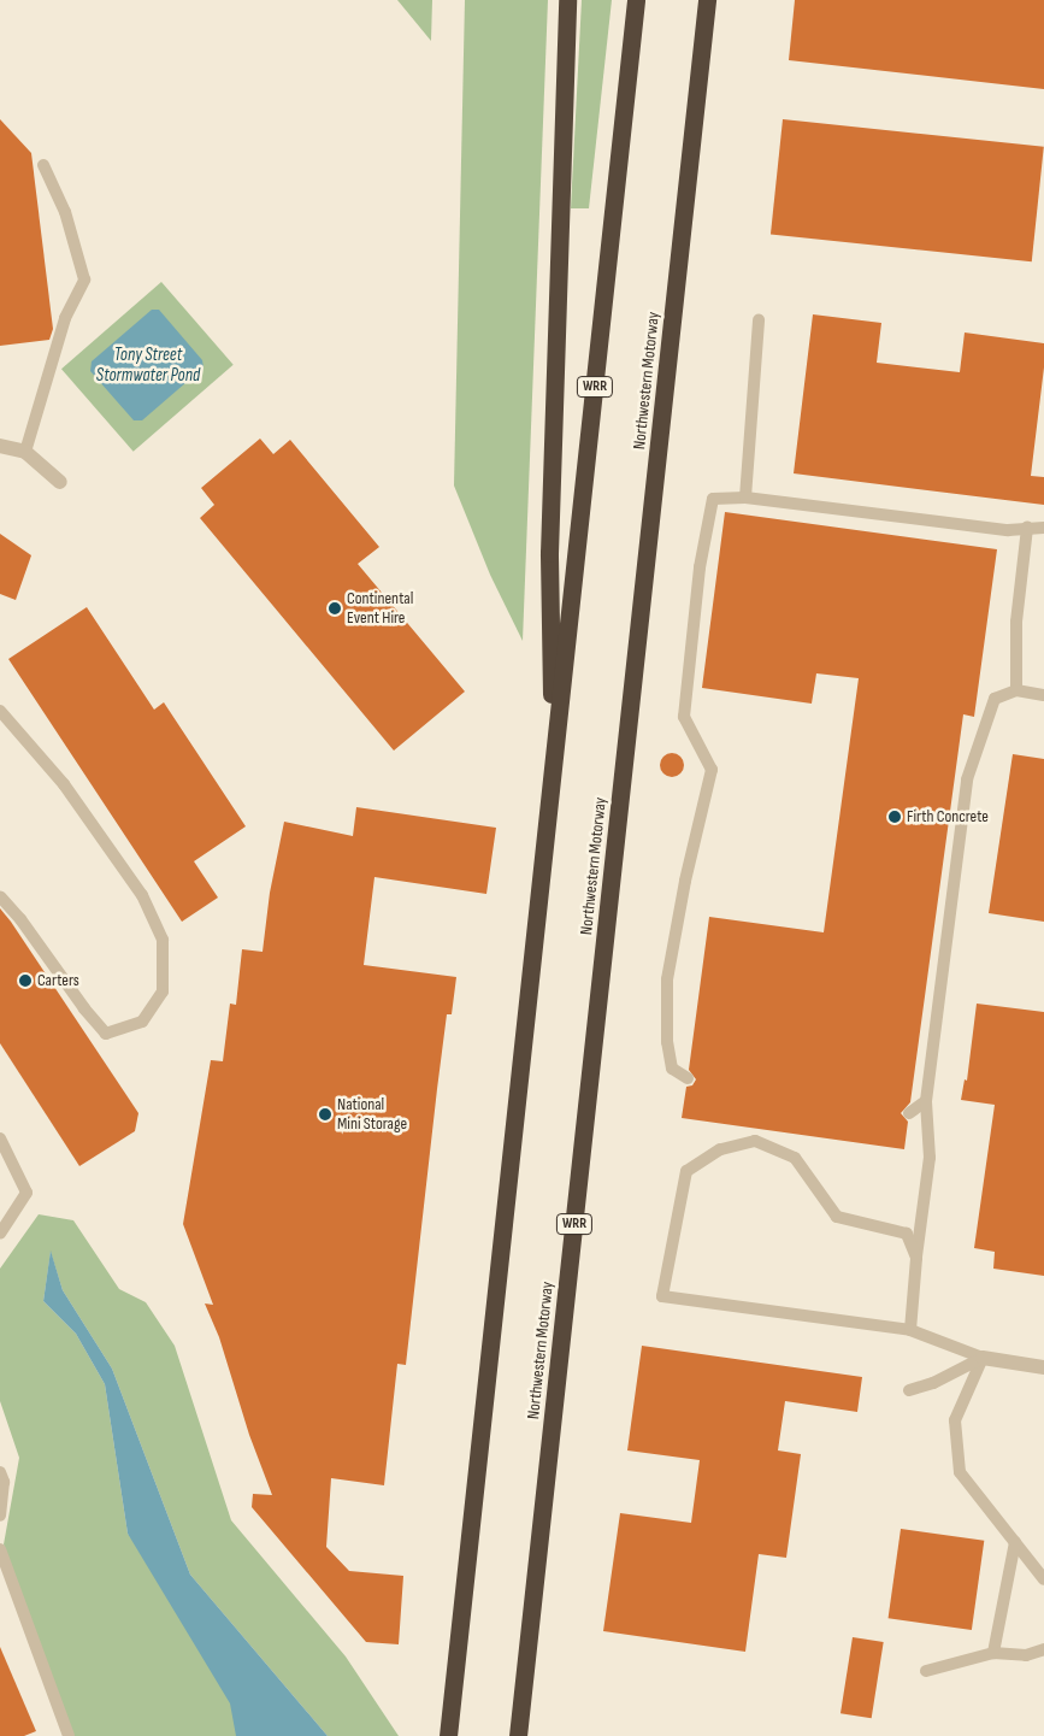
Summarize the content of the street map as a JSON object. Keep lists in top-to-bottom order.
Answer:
{
  "streets": {
    "highway": ["Northwestern Motorway", "WRR"]
  },
  "water": ["Tony Street Stormwater Pond"],
  "places": [
    "Continental Event Hire",
    "Firth Concrete",
    "Carters",
    "National Mini Storage"
  ]
}
